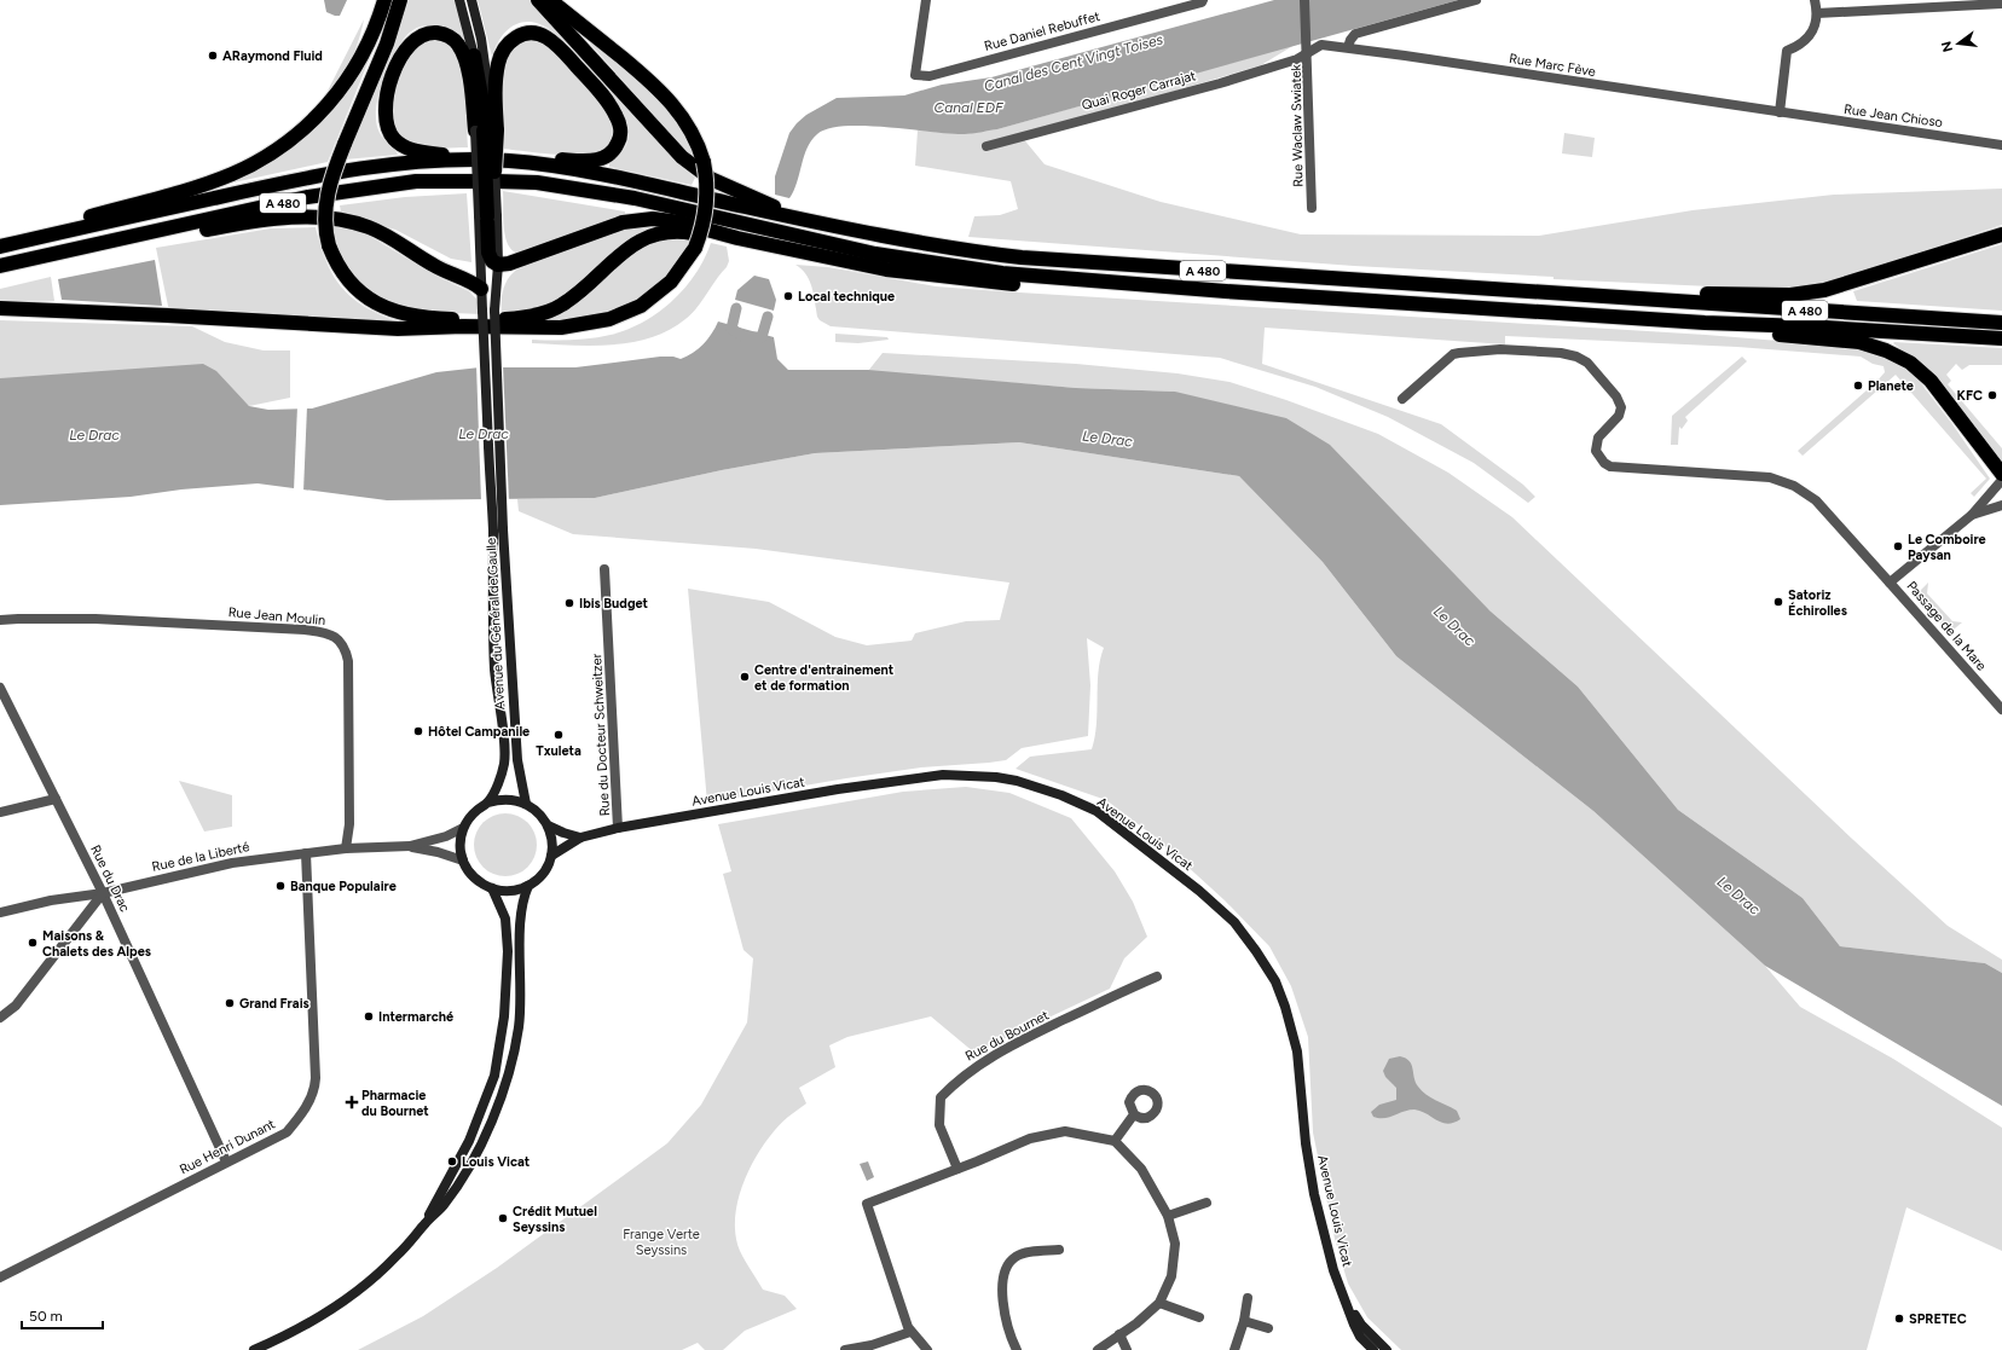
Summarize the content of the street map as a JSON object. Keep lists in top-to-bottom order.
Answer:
{
  "streets": {
    "highway": ["A 480"],
    "main road": ["Avenue du Général de Gaulle", "Avenue Louis Vicat"],
    "street": [
      "Rue Daniel Rebuffet",
      "Rue Marc Fève",
      "Quai Roger Carrajat",
      "Rue Jean Chioso",
      "Rue Waclaw Swiatek",
      "Rue Jean Moulin",
      "Passage de la Mare",
      "Rue du Docteur Schweitzer",
      "Rue de la Liberté",
      "Rue du Drac",
      "Rue du Bournet",
      "Rue Henri Dunant"
    ]
  },
  "crossings": [
    ["Rue Marc Fève", "Quai Roger Carrajat"],
    ["Rue Marc Fève", "Rue Jean Chioso"],
    ["Quai Roger Carrajat", "Rue Waclaw Swiatek"],
    ["Rue Jean Moulin", "Rue de la Liberté"],
    ["Avenue du Général de Gaulle", "Rue de la Liberté"],
    ["Rue du Docteur Schweitzer", "Avenue Louis Vicat"],
    ["Rue de la Liberté", "Rue du Drac"],
    ["Rue de la Liberté", "Rue Henri Dunant"],
    ["Rue du Drac", "Rue Henri Dunant"]
  ],
  "water": ["Canal des Cent Vingt Toises", "Canal EDF", "Le Drac"],
  "parks": ["Frange Verte Seyssins"],
  "places": {
    "other": [
      "ARaymond Fluid",
      "Local technique",
      "Planete",
      "KFC",
      "Le Comboire Paysan",
      "Satoriz Échirolles",
      "Ibis Budget",
      "Centre d'entrainement et de formation",
      "Hôtel Campanile",
      "Txuleta",
      "Banque Populaire",
      "Maisons & Chalets des Alpes",
      "Grand Frais",
      "Intermarché",
      "Louis Vicat",
      "Crédit Mutuel Seyssins",
      "SPRETEC"
    ],
    "health": ["Pharmacie du Bournet"]
  },
  "scale_bar": "50 m",
  "north": "left"
}
